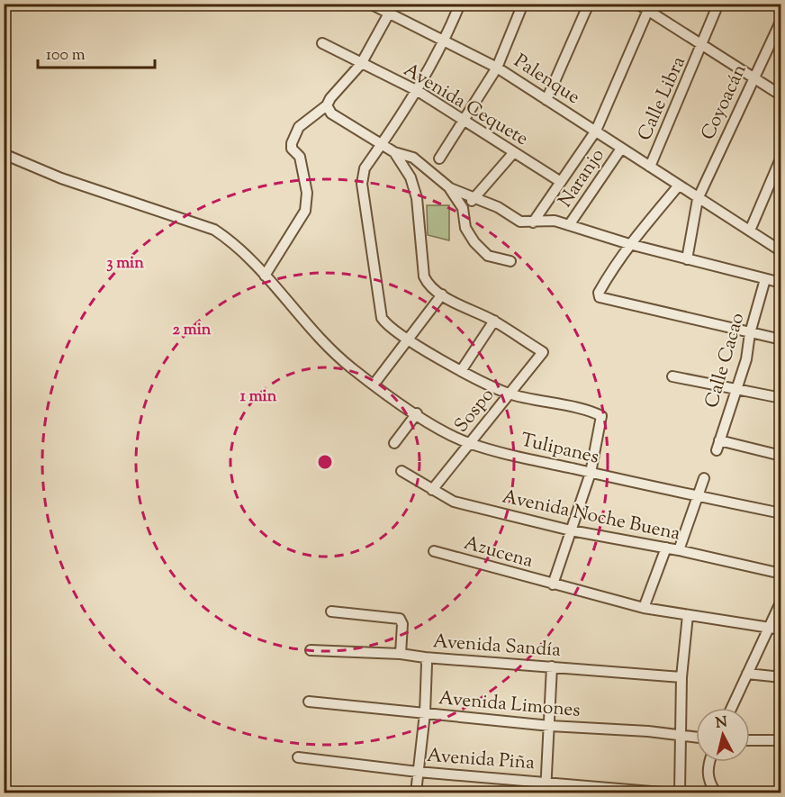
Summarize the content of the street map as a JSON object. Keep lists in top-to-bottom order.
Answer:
{
  "streets": {
    "street": [
      "Palenque",
      "Calle Libra",
      "Coyoacán",
      "Avenida Cequete",
      "Naranjo",
      "Calle Cacao",
      "Sospo",
      "Tulipanes",
      "Avenida Noche Buena",
      "Azucena",
      "Avenida Sandía",
      "Avenida Limones",
      "Avenida Piña"
    ]
  },
  "crossings": [
    ["Palenque", "Calle Libra"],
    ["Palenque", "Coyoacán"],
    ["Palenque", "Naranjo"],
    ["Sospo", "Tulipanes"],
    ["Sospo", "Avenida Noche Buena"]
  ],
  "scale_bar": "100 m",
  "north": "top",
  "rings": ["3 min", "2 min", "1 min"]
}
